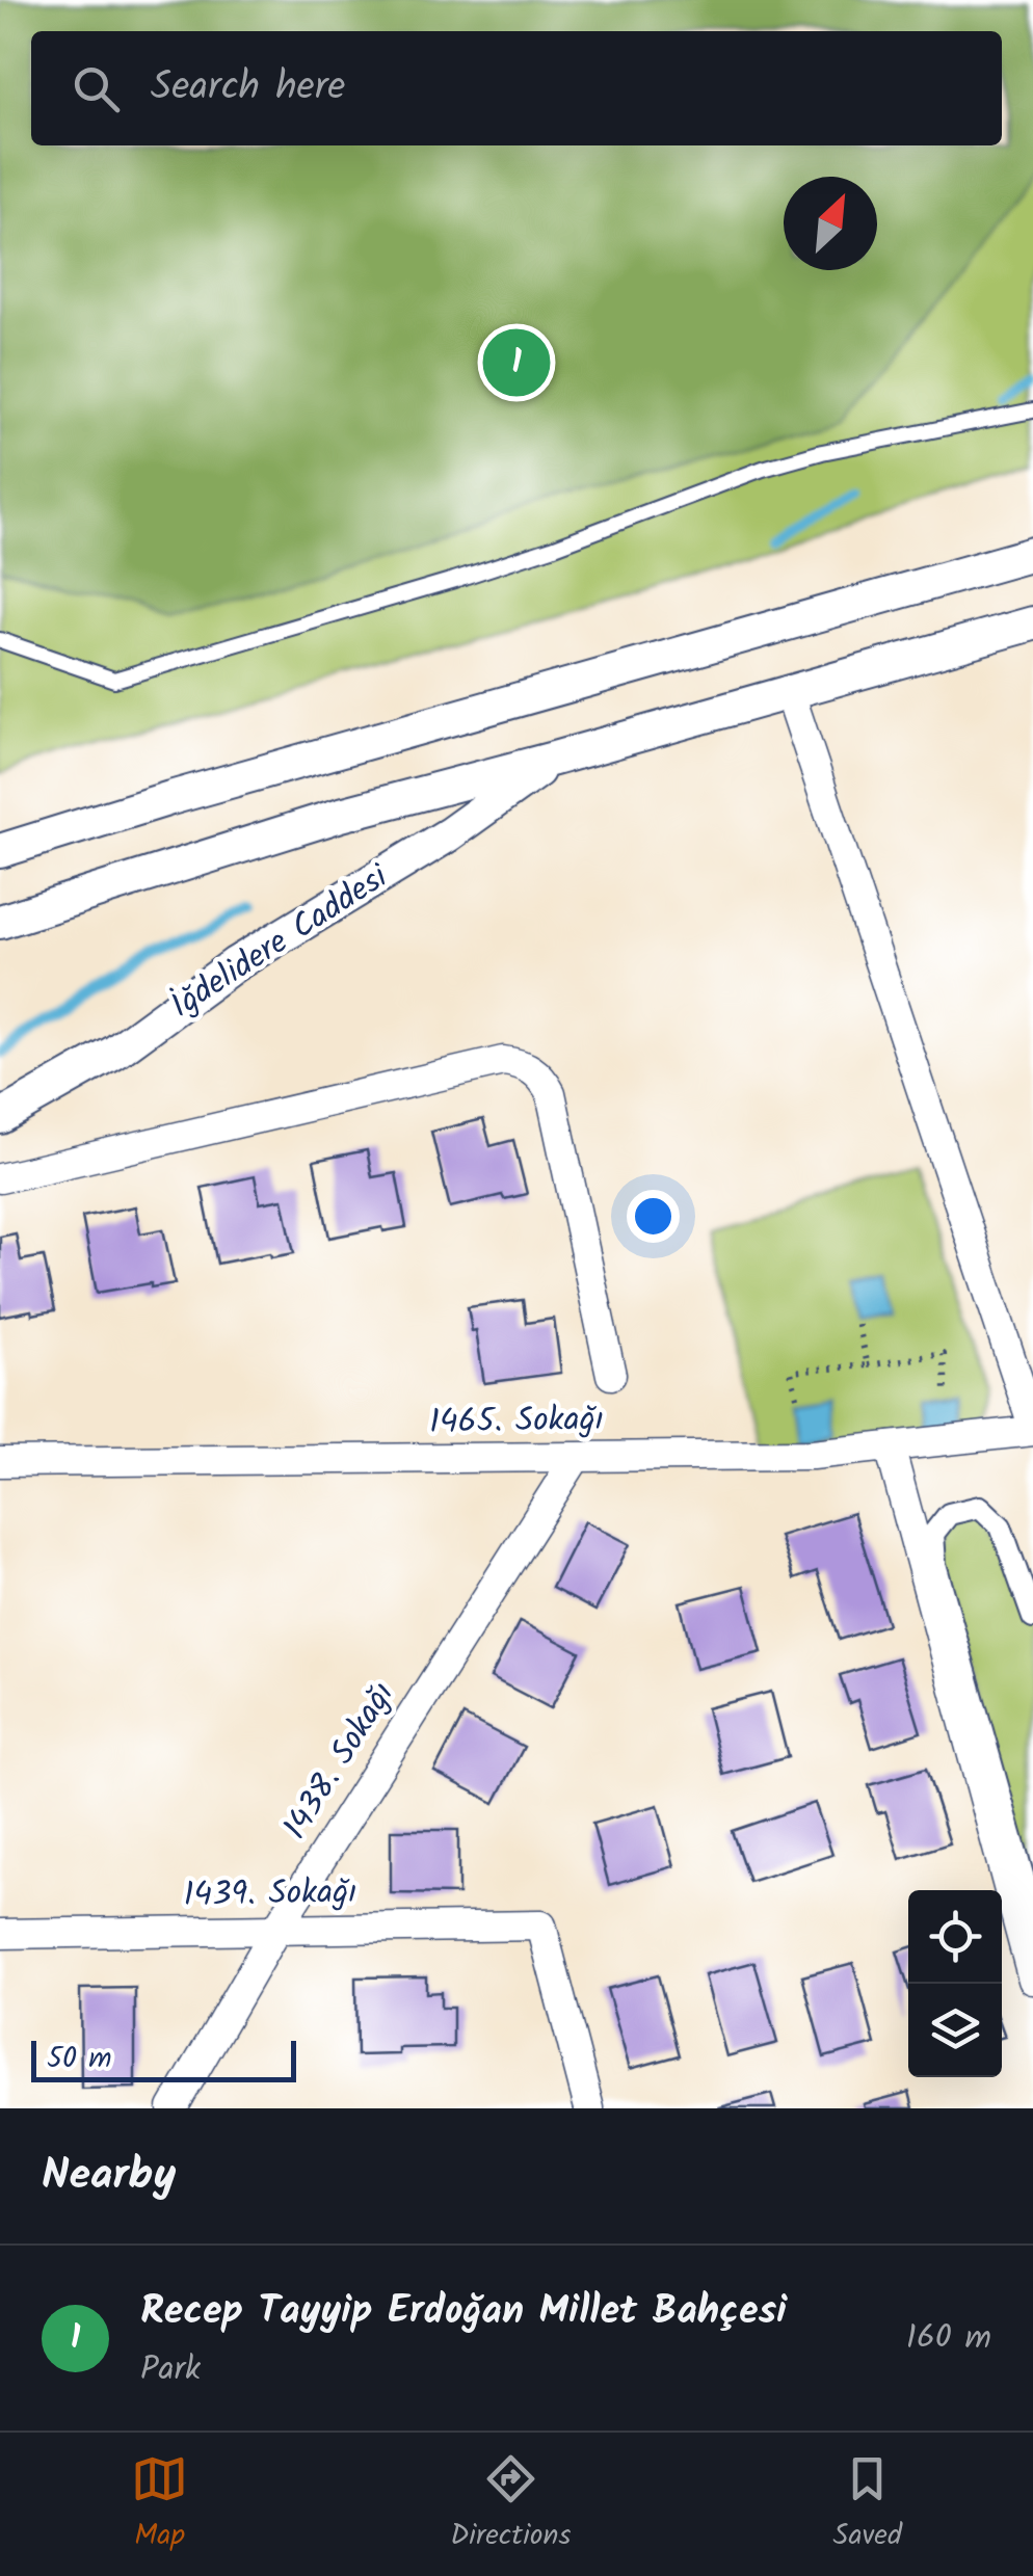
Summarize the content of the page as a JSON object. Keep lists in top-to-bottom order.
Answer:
{
  "streets": {
    "street": [
      "İğdelidere Caddesi",
      "1465. Sokağı",
      "1438. Sokağı",
      "1439. Sokağı"
    ]
  },
  "crossings": [
    ["1465. Sokağı", "1438. Sokağı"],
    ["1438. Sokağı", "1439. Sokağı"]
  ],
  "scale_bar": "50 m",
  "north": "top right",
  "page": {
    "search": "Search here",
    "pins": "1",
    "scale": "50 m",
    "heading": "Nearby",
    "list": [
      {
        "mark": "1",
        "name": "Recep Tayyip Erdoğan Millet Bahçesi",
        "note": "Park",
        "value": "160 m"
      }
    ],
    "nav": ["Map", "Directions", "Saved"]
  }
}
